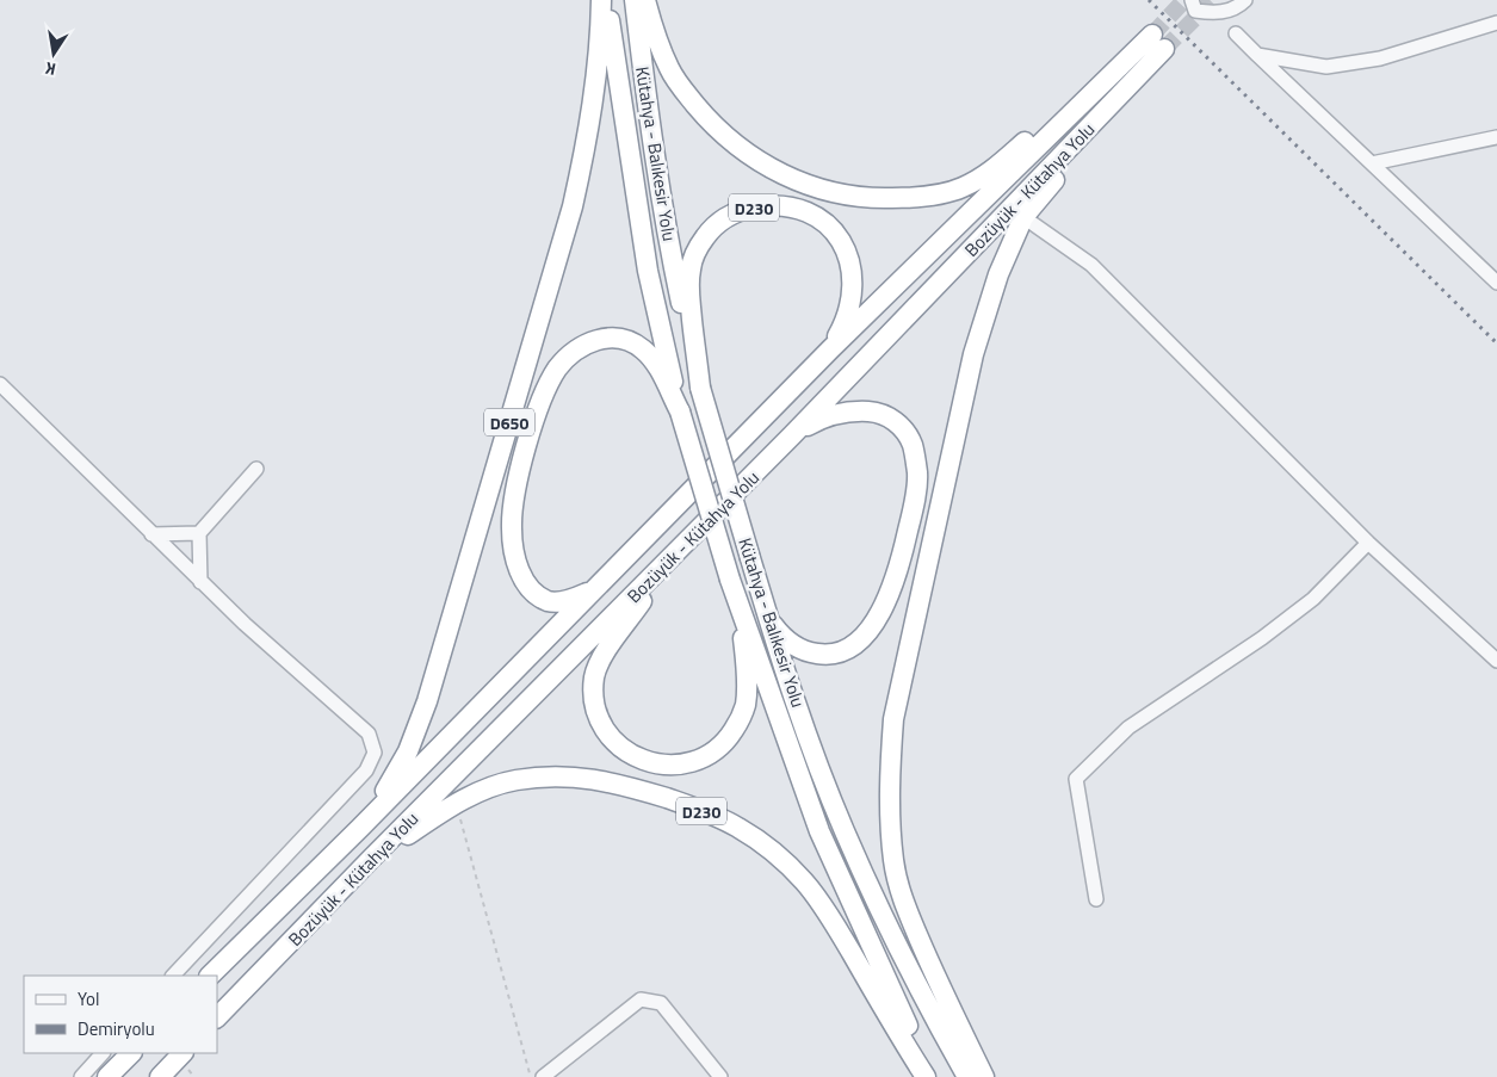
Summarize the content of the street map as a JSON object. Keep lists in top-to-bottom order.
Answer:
{
  "streets": {
    "highway": [
      "Kütahya - Balıkesir Yolu",
      "Bozüyük - Kütahya Yolu",
      "D230",
      "D650"
    ]
  },
  "crossings": [
    ["Kütahya - Balıkesir Yolu", "D230"],
    ["Bozüyük - Kütahya Yolu", "D230"],
    ["Bozüyük - Kütahya Yolu", "D650"]
  ],
  "legend": ["Yol", "Demiryolu"],
  "north": "bottom"
}
